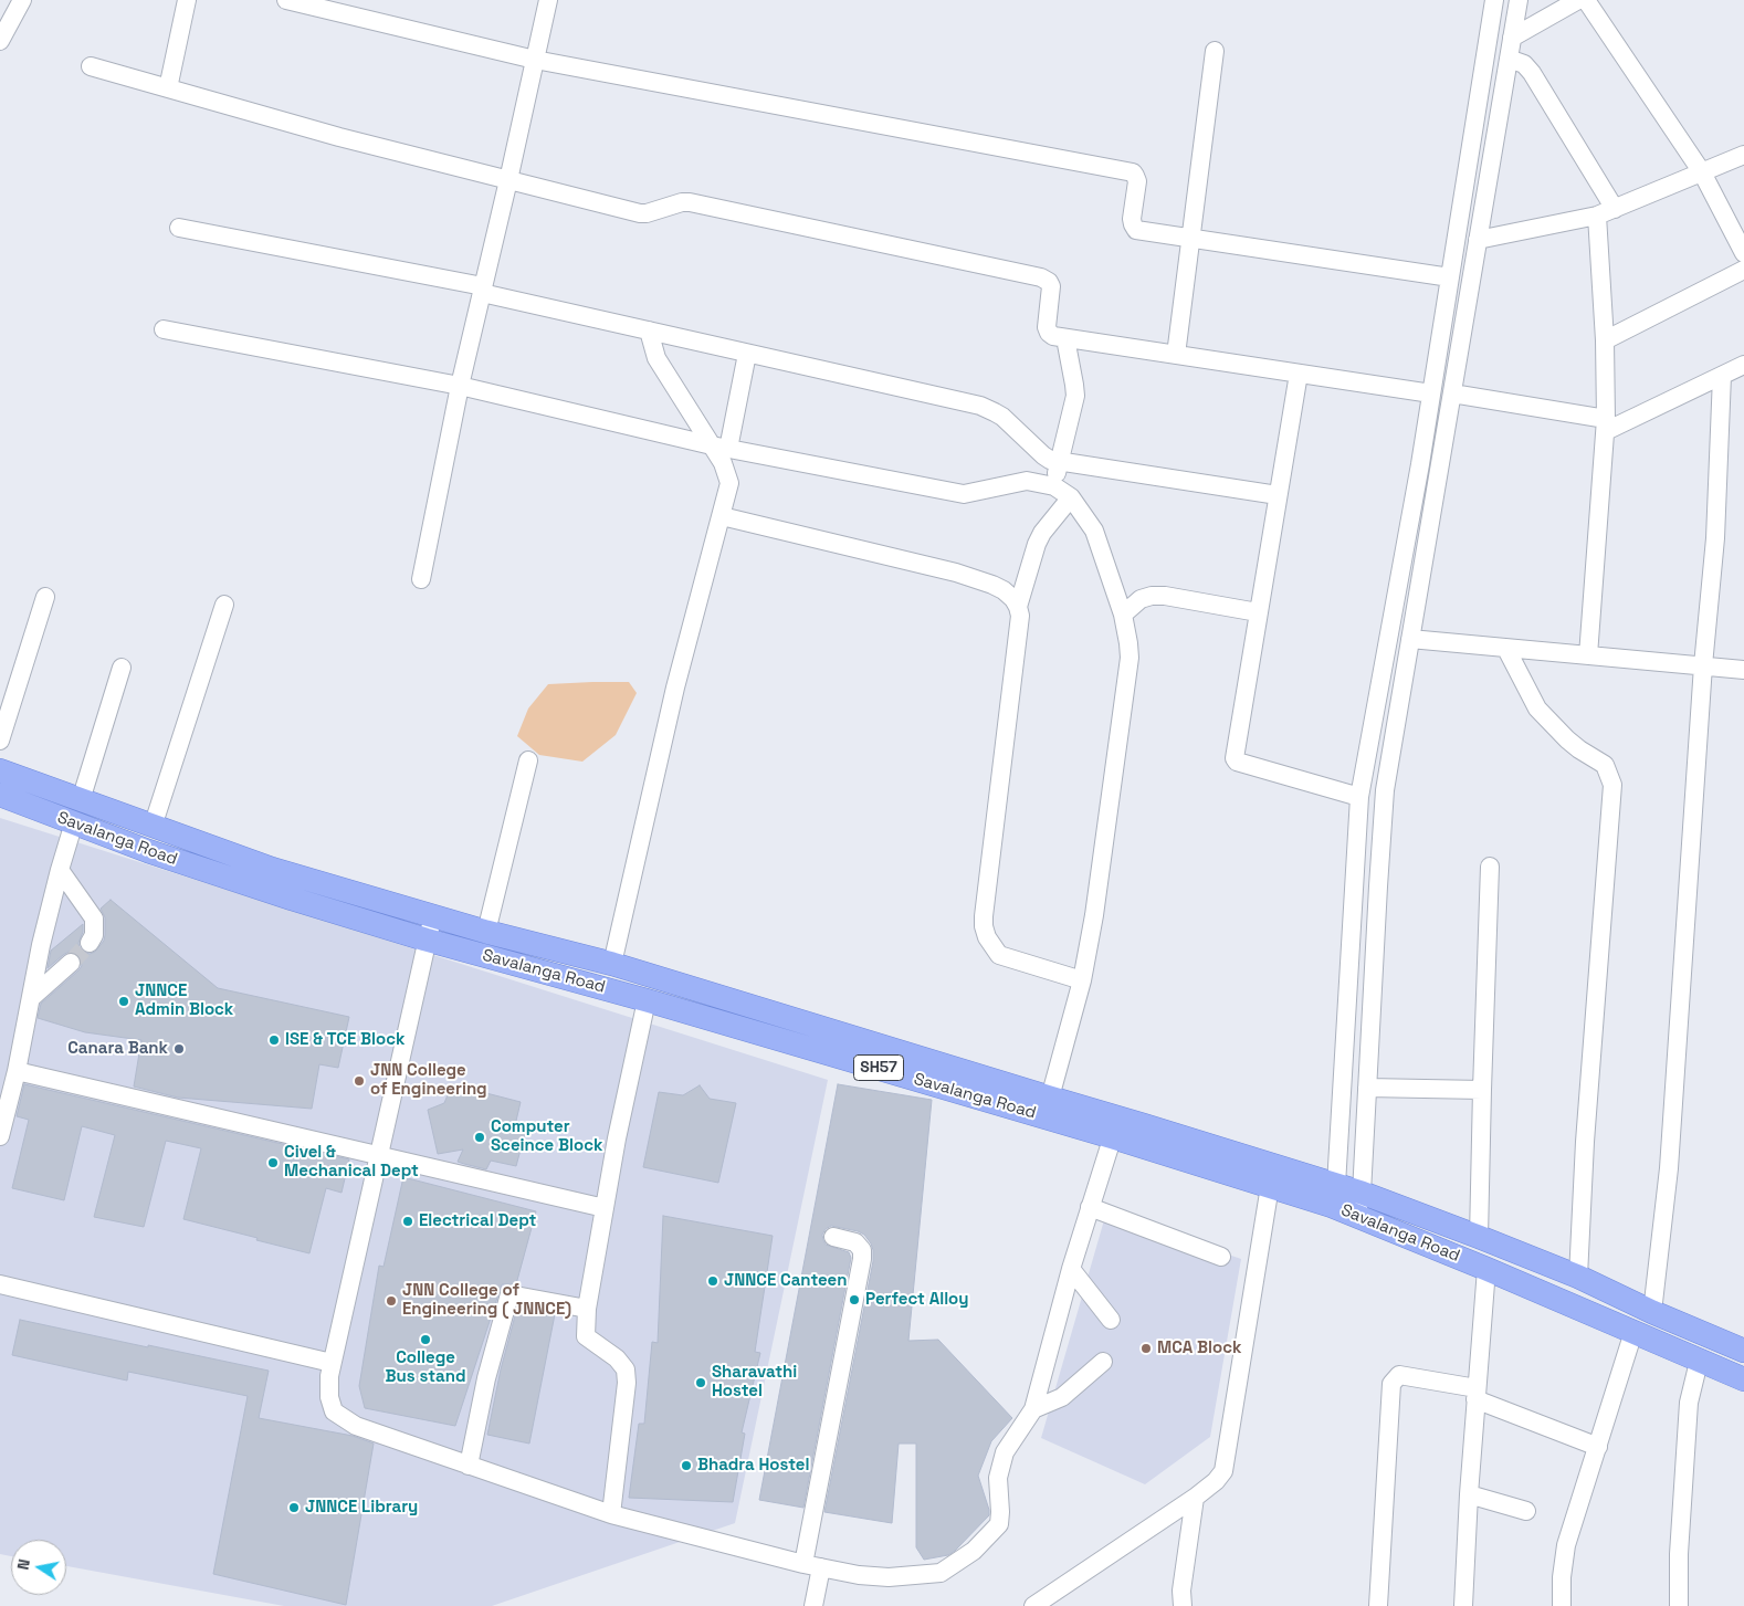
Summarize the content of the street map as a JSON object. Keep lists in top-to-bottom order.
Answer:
{
  "streets": {
    "main road": ["Savalanga Road", "SH57"]
  },
  "places": [
    "JNNCE Admin Block",
    "ISE & TCE Block",
    "Canara Bank",
    "JNN College of Engineering",
    "Computer Sceince Block",
    "Civel & Mechanical Dept",
    "Electrical Dept",
    "JNNCE Canteen",
    "Perfect Alloy",
    "JNN College of Engineering ( JNNCE)",
    "College Bus stand",
    "MCA Block",
    "Sharavathi Hostel",
    "Bhadra Hostel",
    "JNNCE Library"
  ],
  "north": "left"
}
